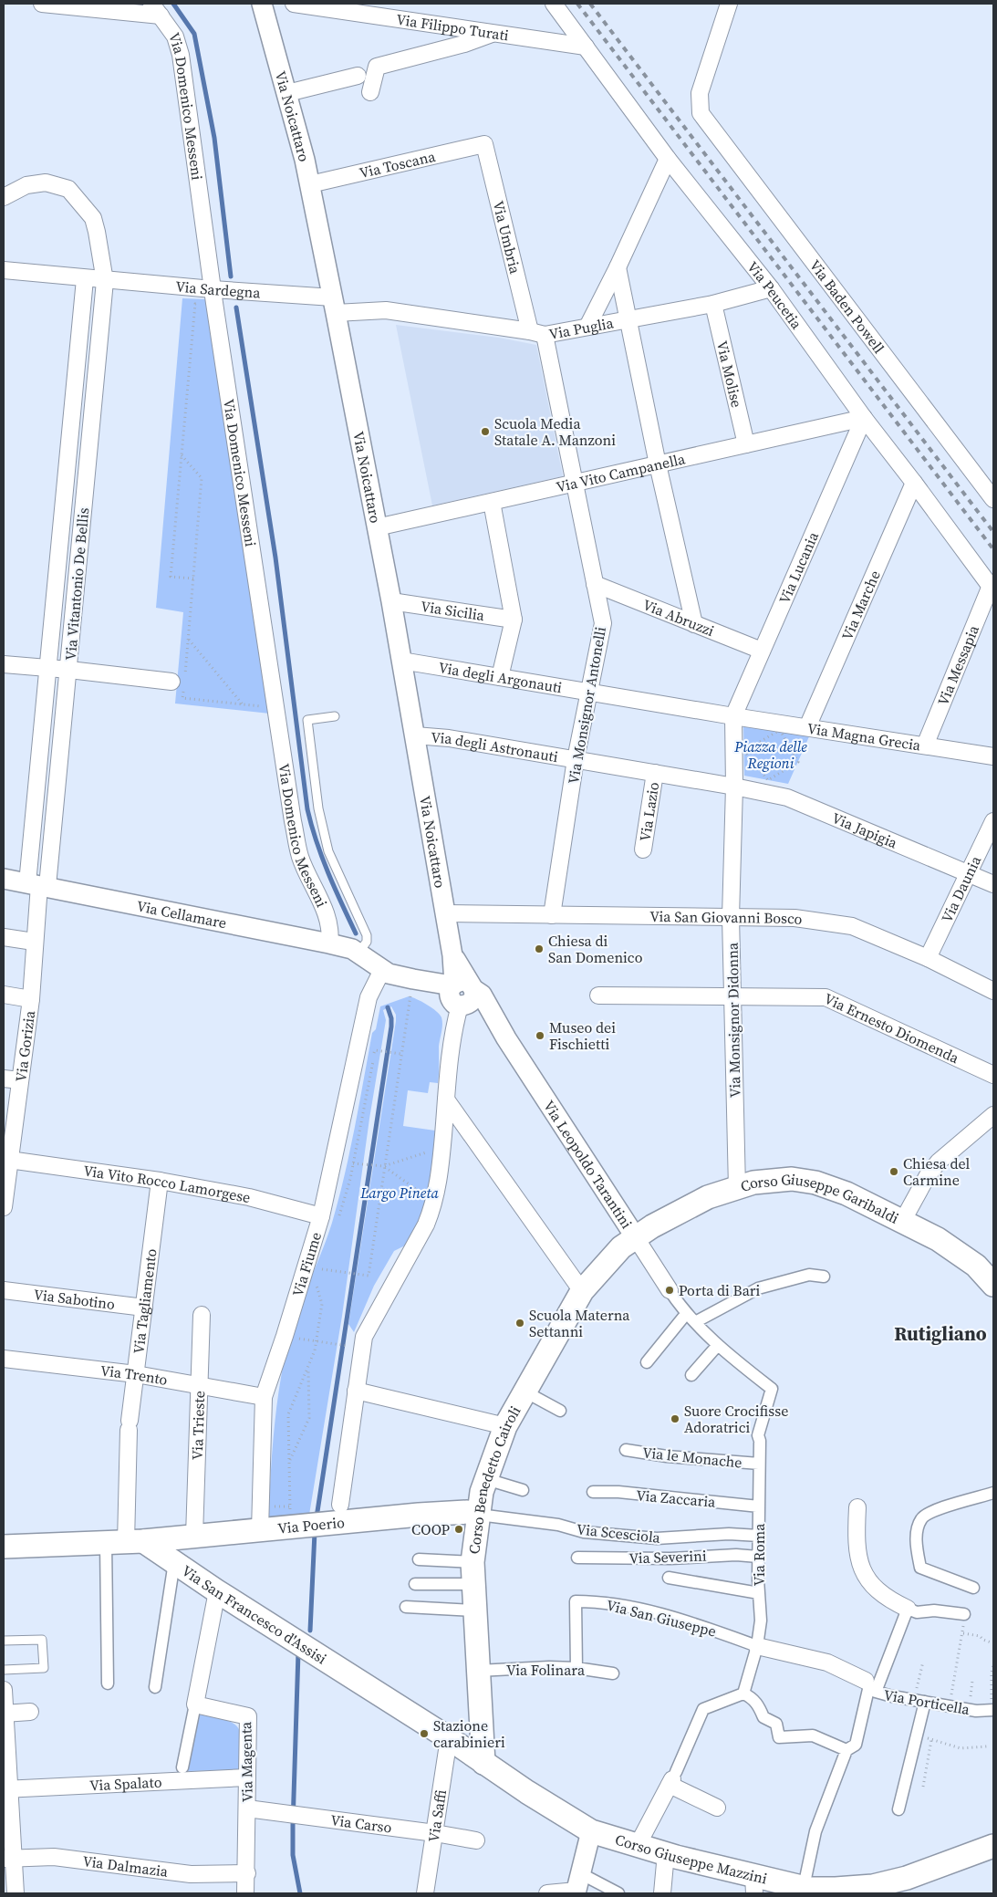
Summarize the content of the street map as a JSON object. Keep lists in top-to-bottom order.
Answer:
{
  "streets": {
    "main road": [
      "Corso Giuseppe Garibaldi",
      "Corso Benedetto Cairoli",
      "Via Poerio",
      "Via San Francesco d'Assisi",
      "Corso Giuseppe Mazzini"
    ],
    "street": [
      "Via Filippo Turati",
      "Via Domenico Messeni",
      "Via Noicattaro",
      "Via Toscana",
      "Via Umbria",
      "Via Sardegna",
      "Via Peucetia",
      "Via Baden Powell",
      "Via Puglia",
      "Via Molise",
      "Via Vito Campanella",
      "Via Lucania",
      "Via Vitantonio De Bellis",
      "Via Marche",
      "Via Sicilia",
      "Via Abruzzi",
      "Via Messapia",
      "Via degli Argonauti",
      "Via Monsignor Antonelli",
      "Via Magna Grecia",
      "Via degli Astronauti",
      "Via Lazio",
      "Via Japigia",
      "Via Daunia",
      "Via Cellamare",
      "Via San Giovanni Bosco",
      "Via Monsignor Didonna",
      "Via Ernesto Diomenda",
      "Via Gorizia",
      "Via Leopoldo Tarantini",
      "Via Vito Rocco Lamorgese",
      "Via Fiume",
      "Via Sabotino",
      "Via Tagliamento",
      "Via Trento",
      "Via Trieste",
      "Via le Monache",
      "Via Zaccaria",
      "Via Scesciola",
      "Via Roma",
      "Via Severini",
      "Via San Giuseppe",
      "Via Folinara",
      "Via Porticella",
      "Via Magenta",
      "Via Spalato",
      "Via Saffi",
      "Via Carso",
      "Via Dalmazia"
    ]
  },
  "crossings": [
    ["Via Filippo Turati", "Via Peucetia"],
    ["Via Domenico Messeni", "Via Sardegna"],
    ["Via Domenico Messeni", "Via Cellamare"],
    ["Via Noicattaro", "Via Toscana"],
    ["Via Noicattaro", "Via Sardegna"],
    ["Via Noicattaro", "Via Puglia"],
    ["Via Noicattaro", "Via Vito Campanella"],
    ["Via Noicattaro", "Via Sicilia"],
    ["Via Noicattaro", "Via degli Argonauti"],
    ["Via Noicattaro", "Via degli Astronauti"],
    ["Via Noicattaro", "Via Cellamare"],
    ["Via Noicattaro", "Via San Giovanni Bosco"],
    ["Via Noicattaro", "Via Leopoldo Tarantini"],
    ["Via Toscana", "Via Umbria"],
    ["Via Umbria", "Via Puglia"],
    ["Via Umbria", "Via Monsignor Antonelli"],
    ["Via Sardegna", "Via Puglia"],
    ["Via Sardegna", "Via Vitantonio De Bellis"],
    ["Via Peucetia", "Via Puglia"],
    ["Via Peucetia", "Via Vito Campanella"],
    ["Via Peucetia", "Via Lucania"],
    ["Via Peucetia", "Via Marche"],
    ["Via Peucetia", "Via Messapia"],
    ["Via Puglia", "Via Molise"],
    ["Via Puglia", "Via Monsignor Antonelli"],
    ["Via Molise", "Via Vito Campanella"],
    ["Via Vito Campanella", "Via Lucania"],
    ["Via Vito Campanella", "Via Monsignor Antonelli"],
    ["Via Lucania", "Via Abruzzi"],
    ["Via Lucania", "Via degli Argonauti"],
    ["Via Lucania", "Via Magna Grecia"],
    ["Via Lucania", "Via Monsignor Didonna"],
    ["Via Vitantonio De Bellis", "Via Cellamare"],
    ["Via Vitantonio De Bellis", "Via Gorizia"],
    ["Via Marche", "Via Magna Grecia"],
    ["Via Abruzzi", "Via Monsignor Antonelli"],
    ["Via Messapia", "Via Magna Grecia"],
    ["Via degli Argonauti", "Via Monsignor Antonelli"],
    ["Via degli Argonauti", "Via Magna Grecia"],
    ["Via degli Argonauti", "Via Monsignor Didonna"],
    ["Via Monsignor Antonelli", "Via degli Astronauti"],
    ["Via Monsignor Antonelli", "Via San Giovanni Bosco"],
    ["Via Magna Grecia", "Via Monsignor Didonna"],
    ["Via degli Astronauti", "Via Lazio"],
    ["Via degli Astronauti", "Via Japigia"],
    ["Via degli Astronauti", "Via Monsignor Didonna"],
    ["Via Japigia", "Via Daunia"],
    ["Via Japigia", "Via Monsignor Didonna"],
    ["Via Daunia", "Via San Giovanni Bosco"],
    ["Via Cellamare", "Via Gorizia"],
    ["Via Cellamare", "Via Leopoldo Tarantini"],
    ["Via Cellamare", "Via Fiume"],
    ["Via San Giovanni Bosco", "Via Monsignor Didonna"],
    ["Via Monsignor Didonna", "Via Ernesto Diomenda"],
    ["Via Monsignor Didonna", "Corso Giuseppe Garibaldi"],
    ["Via Gorizia", "Via Vito Rocco Lamorgese"],
    ["Via Leopoldo Tarantini", "Corso Giuseppe Garibaldi"],
    ["Via Leopoldo Tarantini", "Corso Benedetto Cairoli"],
    ["Via Vito Rocco Lamorgese", "Via Fiume"],
    ["Via Vito Rocco Lamorgese", "Via Tagliamento"],
    ["Corso Giuseppe Garibaldi", "Corso Benedetto Cairoli"],
    ["Via Fiume", "Via Trento"],
    ["Via Fiume", "Via Poerio"],
    ["Via Sabotino", "Via Tagliamento"],
    ["Via Tagliamento", "Via Trento"],
    ["Via Tagliamento", "Via Poerio"],
    ["Via Tagliamento", "Via San Francesco d'Assisi"],
    ["Via Trento", "Via Trieste"],
    ["Via Trieste", "Via Poerio"],
    ["Via le Monache", "Via Roma"],
    ["Corso Benedetto Cairoli", "Via Poerio"],
    ["Corso Benedetto Cairoli", "Via Scesciola"],
    ["Corso Benedetto Cairoli", "Via San Francesco d'Assisi"],
    ["Corso Benedetto Cairoli", "Via Folinara"],
    ["Corso Benedetto Cairoli", "Corso Giuseppe Mazzini"],
    ["Via Zaccaria", "Via Roma"],
    ["Via Poerio", "Via Scesciola"],
    ["Via Poerio", "Via San Francesco d'Assisi"],
    ["Via Scesciola", "Via Roma"],
    ["Via Roma", "Via Severini"],
    ["Via Roma", "Via San Giuseppe"],
    ["Via San Francesco d'Assisi", "Via Saffi"],
    ["Via San Francesco d'Assisi", "Corso Giuseppe Mazzini"],
    ["Via San Giuseppe", "Via Folinara"],
    ["Via Magenta", "Via Spalato"],
    ["Via Magenta", "Via Carso"],
    ["Via Magenta", "Via Dalmazia"],
    ["Via Saffi", "Via Carso"]
  ],
  "districts": ["Rutigliano"],
  "parks": ["Piazza delle Regioni", "Largo Pineta"],
  "places": [
    "Scuola Media Statale A. Manzoni",
    "Chiesa di San Domenico",
    "Museo dei Fischietti",
    "Chiesa del Carmine",
    "Porta di Bari",
    "Scuola Materna Settanni",
    "Suore Crocifisse Adoratrici",
    "COOP",
    "Stazione carabinieri"
  ]
}
